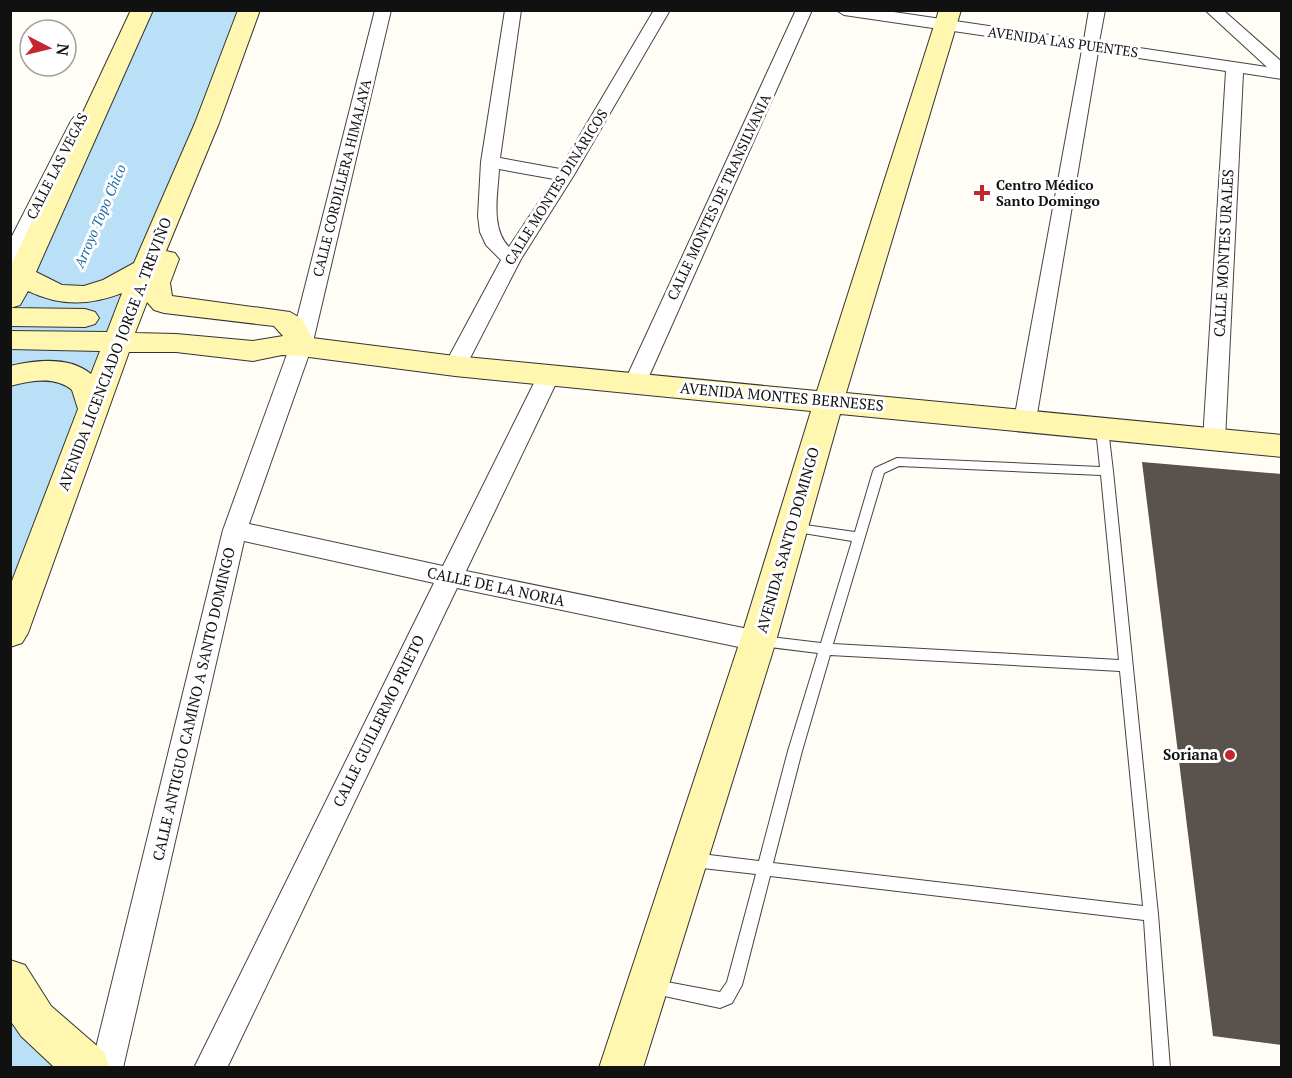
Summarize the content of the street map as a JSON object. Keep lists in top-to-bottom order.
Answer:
{
  "streets": {
    "main road": ["AVENIDA LICENCIADO JORGE A. TREVIÑO", "AVENIDA MONTES BERNESES", "AVENIDA SANTO DOMINGO"],
    "street": [
      "AVENIDA LAS PUENTES",
      "CALLE CORDILLERA HIMALAYA",
      "CALLE MONTES DINÁRICOS",
      "CALLE MONTES DE TRANSILVANIA",
      "CALLE MONTES URALES",
      "CALLE DE LA NORIA",
      "CALLE ANTIGUO CAMINO A SANTO DOMINGO",
      "CALLE GUILLERMO PRIETO"
    ]
  },
  "crossings": [
    ["AVENIDA LAS PUENTES", "CALLE MONTES URALES"],
    ["AVENIDA LAS PUENTES", "AVENIDA SANTO DOMINGO"],
    ["CALLE CORDILLERA HIMALAYA", "AVENIDA MONTES BERNESES"],
    ["CALLE CORDILLERA HIMALAYA", "CALLE ANTIGUO CAMINO A SANTO DOMINGO"],
    ["CALLE MONTES DINÁRICOS", "AVENIDA MONTES BERNESES"],
    ["CALLE MONTES DE TRANSILVANIA", "AVENIDA MONTES BERNESES"],
    ["CALLE MONTES URALES", "AVENIDA MONTES BERNESES"],
    ["AVENIDA LICENCIADO JORGE A. TREVIÑO", "AVENIDA MONTES BERNESES"],
    ["AVENIDA MONTES BERNESES", "AVENIDA SANTO DOMINGO"],
    ["AVENIDA MONTES BERNESES", "CALLE ANTIGUO CAMINO A SANTO DOMINGO"],
    ["AVENIDA MONTES BERNESES", "CALLE GUILLERMO PRIETO"],
    ["AVENIDA SANTO DOMINGO", "CALLE DE LA NORIA"],
    ["CALLE DE LA NORIA", "CALLE ANTIGUO CAMINO A SANTO DOMINGO"],
    ["CALLE DE LA NORIA", "CALLE GUILLERMO PRIETO"]
  ],
  "water": ["Arroyo Topo Chico"],
  "places": {
    "health": ["Centro Médico Santo Domingo"],
    "other": ["Soriana"]
  },
  "north": "right"
}
